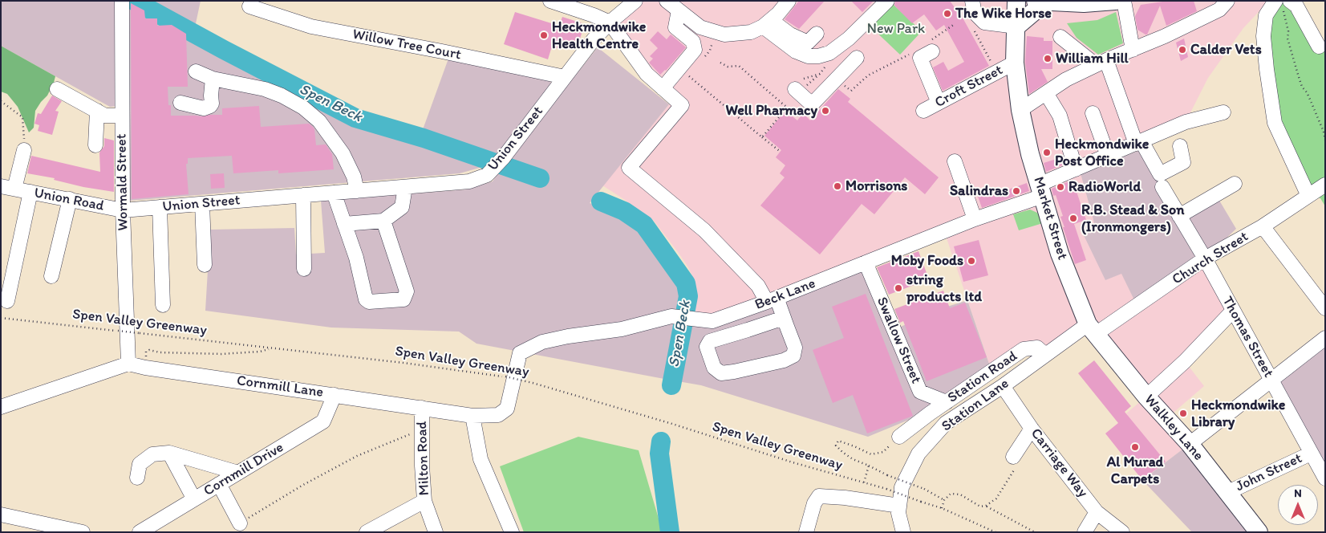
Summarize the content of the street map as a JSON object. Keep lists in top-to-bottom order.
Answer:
{
  "streets": {
    "main road": ["Market Street", "Walkley Lane"],
    "street": [
      "Willow Tree Court",
      "Croft Street",
      "Union Street",
      "Wormald Street",
      "Union Road",
      "Church Street",
      "Beck Lane",
      "Thomas Street",
      "Swallow Street",
      "Station Road",
      "Cornmill Lane",
      "Station Lane",
      "Milton Road",
      "Carriage Way",
      "Cornmill Drive",
      "John Street"
    ],
    "path": ["Spen Valley Greenway"]
  },
  "crossings": [
    ["Willow Tree Court", "Union Street"],
    ["Croft Street", "Market Street"],
    ["Union Street", "Wormald Street"],
    ["Union Street", "Union Road"],
    ["Wormald Street", "Union Road"],
    ["Wormald Street", "Cornmill Lane"],
    ["Market Street", "Church Street"],
    ["Market Street", "Beck Lane"],
    ["Market Street", "Walkley Lane"],
    ["Church Street", "Thomas Street"],
    ["Church Street", "Walkley Lane"],
    ["Beck Lane", "Swallow Street"],
    ["Beck Lane", "Cornmill Lane"],
    ["Thomas Street", "John Street"],
    ["Swallow Street", "Station Road"],
    ["Station Road", "Station Lane"],
    ["Cornmill Lane", "Milton Road"],
    ["Cornmill Lane", "Cornmill Drive"],
    ["Station Lane", "Carriage Way"],
    ["Walkley Lane", "John Street"]
  ],
  "water": ["Spen Beck"],
  "parks": ["New Park"],
  "places": [
    "The Wike Horse",
    "Heckmondwike Health Centre",
    "Calder Vets",
    "William Hill",
    "Well Pharmacy",
    "Heckmondwike Post Office",
    "Morrisons",
    "RadioWorld",
    "Salindras",
    "R.B. Stead & Son (Ironmongers)",
    "Moby Foods",
    "string products ltd",
    "Heckmondwike Library",
    "Al Murad Carpets"
  ],
  "north": "top"
}
